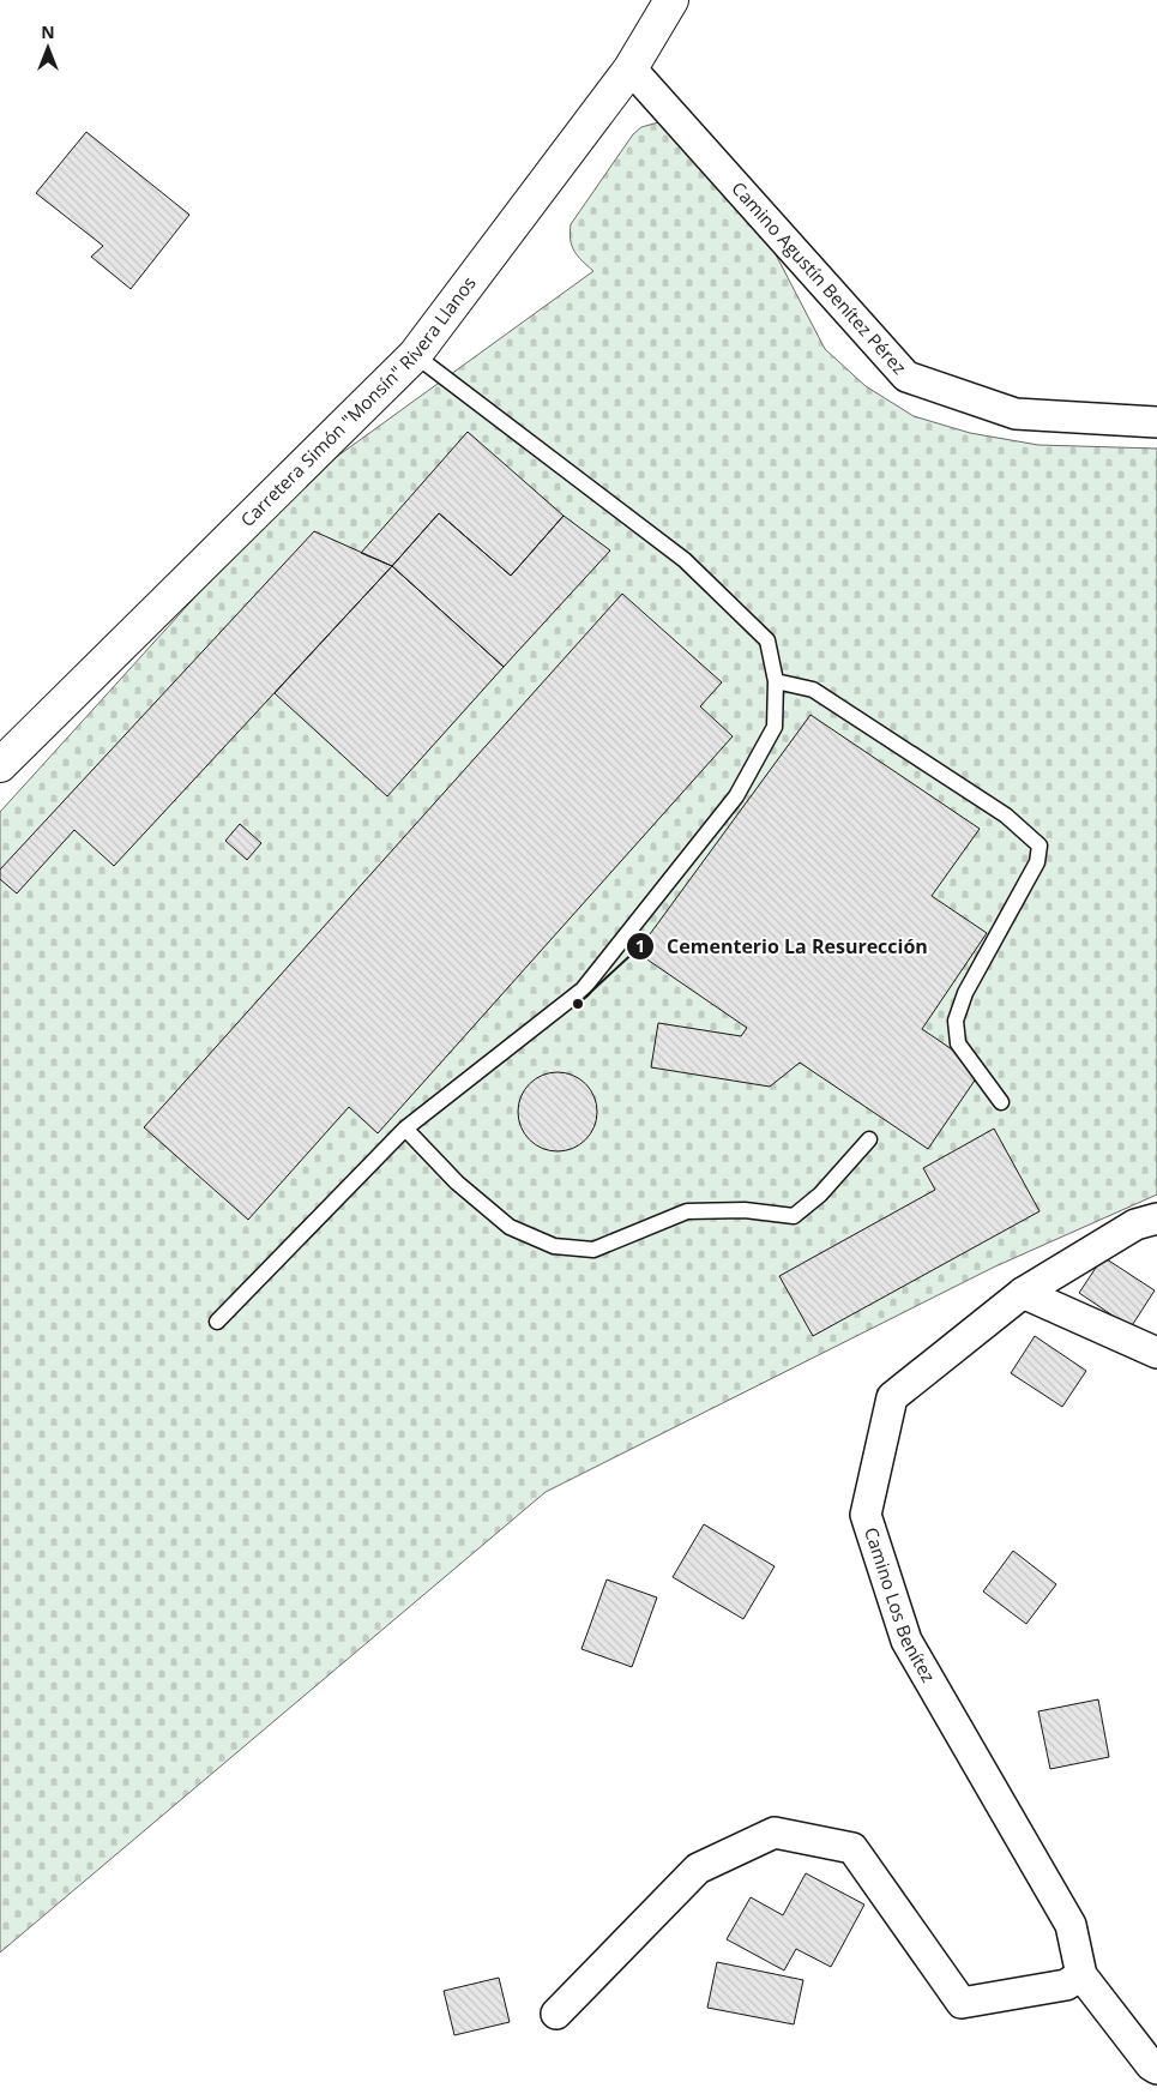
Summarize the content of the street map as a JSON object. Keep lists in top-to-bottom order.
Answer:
{
  "streets": {
    "street": ["Camino Agustín Benítez Pérez", "Carretera Simón \"Monsín\" Rivera Llanos", "Camino Los Benítez"]
  },
  "crossings": [
    ["Camino Agustín Benítez Pérez", "Carretera Simón \"Monsín\" Rivera Llanos"]
  ],
  "places": ["Cementerio La Resurección"],
  "north": "top"
}
